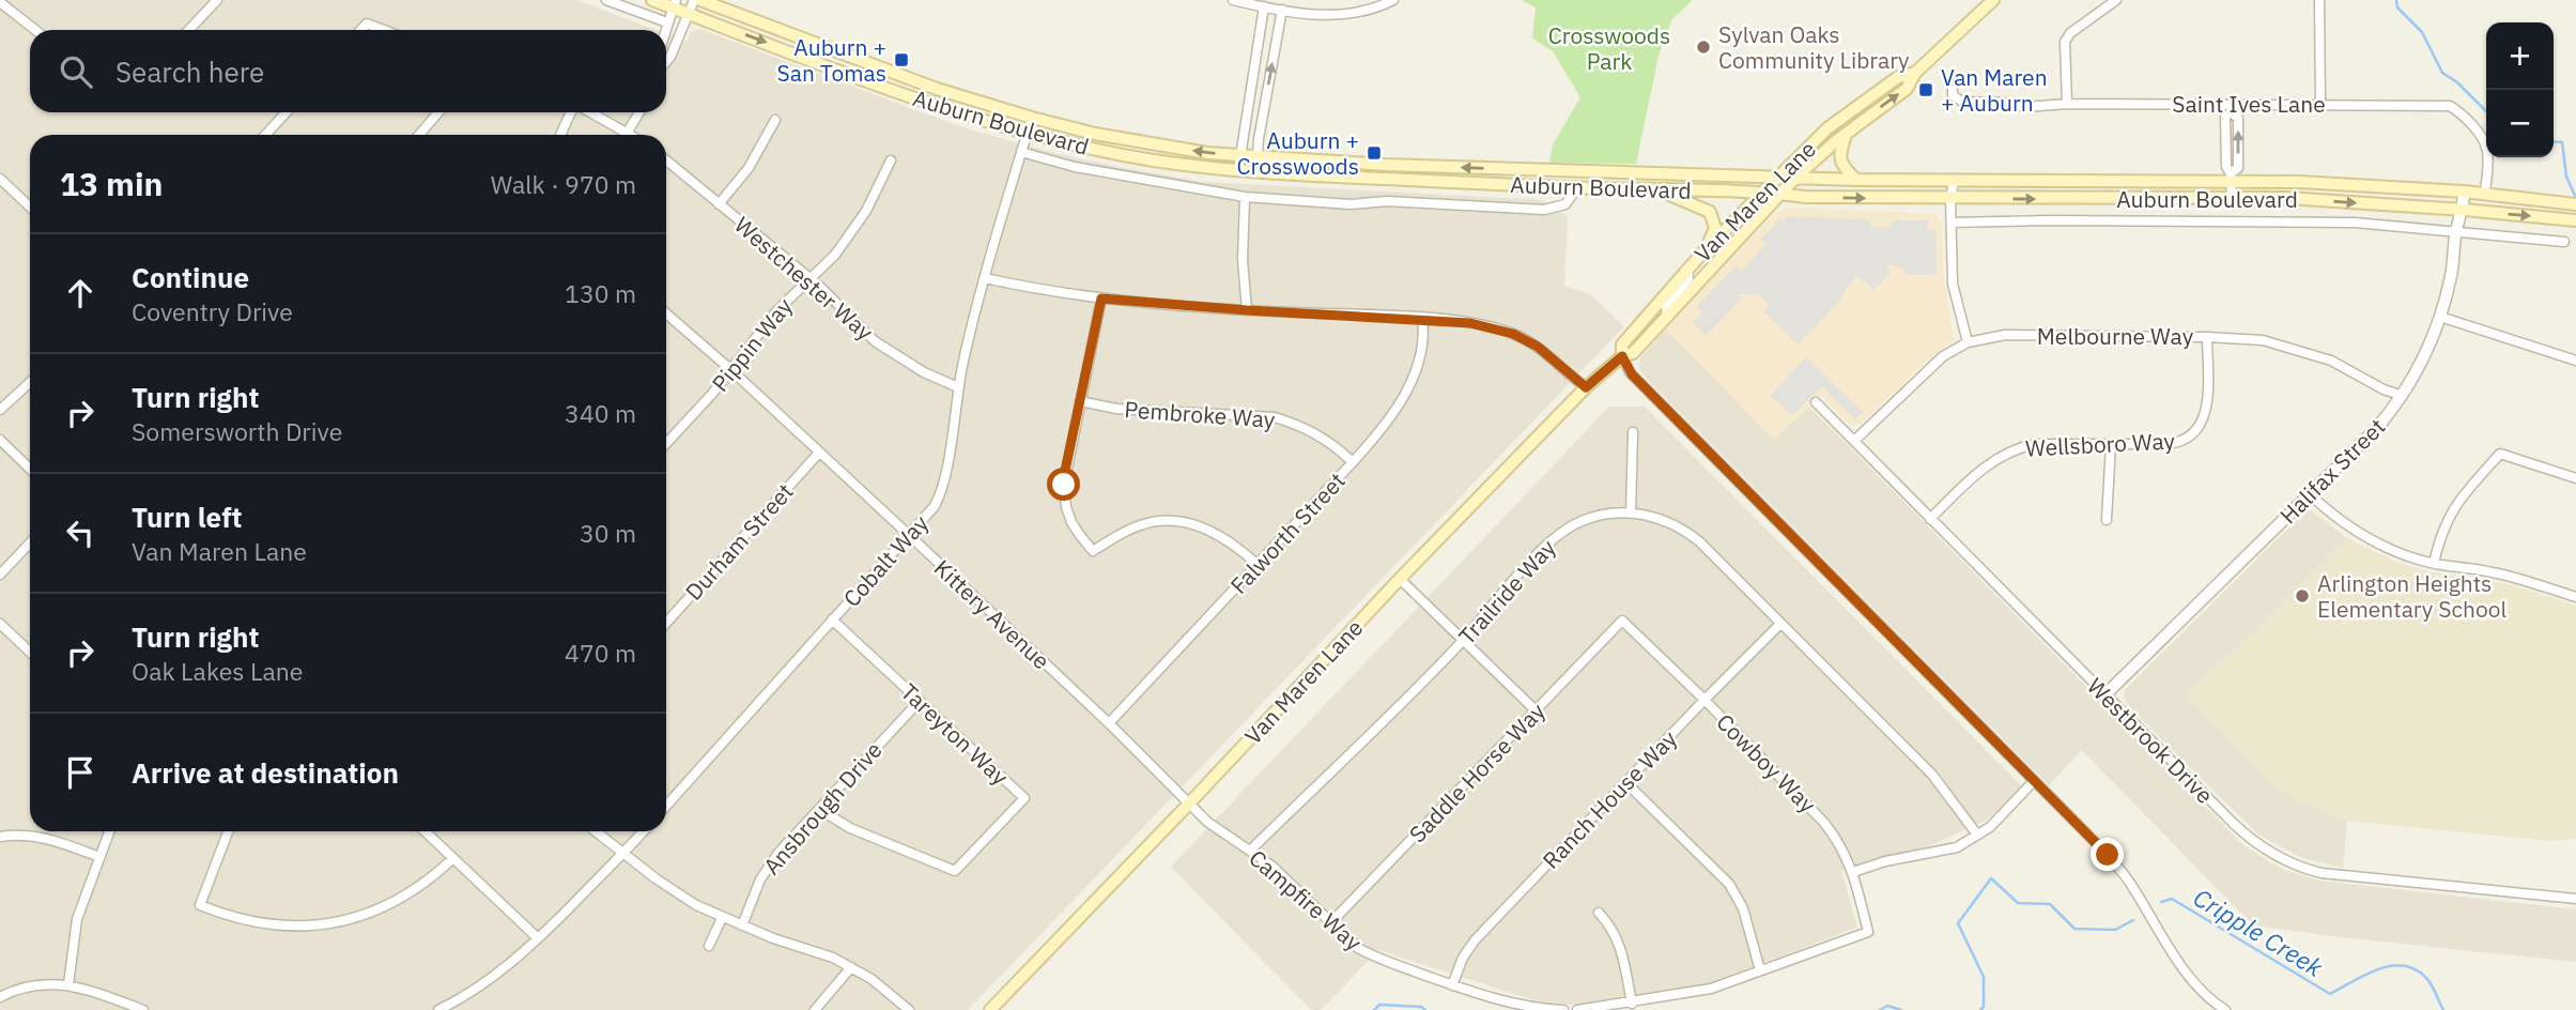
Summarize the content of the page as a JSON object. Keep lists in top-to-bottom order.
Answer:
{
  "streets": {
    "main road": ["Auburn Boulevard", "Van Maren Lane"],
    "street": [
      "Saint Ives Lane",
      "Westchester Way",
      "Melbourne Way",
      "Pippin Way",
      "Pembroke Way",
      "Wellsboro Way",
      "Halifax Street",
      "Falworth Street",
      "Durham Street",
      "Cobalt Way",
      "Trailride Way",
      "Kittery Avenue",
      "Tareyton Way",
      "Westbrook Drive",
      "Cowboy Way",
      "Saddle Horse Way",
      "Ranch House Way",
      "Ansbrough Drive",
      "Campfire Way"
    ]
  },
  "crossings": [
    ["Saint Ives Lane", "Auburn Boulevard"],
    ["Auburn Boulevard", "Van Maren Lane"],
    ["Auburn Boulevard", "Halifax Street"],
    ["Auburn Boulevard", "Cobalt Way"],
    ["Van Maren Lane", "Kittery Avenue"],
    ["Van Maren Lane", "Campfire Way"],
    ["Westchester Way", "Pippin Way"],
    ["Westchester Way", "Cobalt Way"],
    ["Melbourne Way", "Wellsboro Way"],
    ["Melbourne Way", "Halifax Street"],
    ["Melbourne Way", "Westbrook Drive"],
    ["Pippin Way", "Kittery Avenue"],
    ["Pembroke Way", "Falworth Street"],
    ["Wellsboro Way", "Westbrook Drive"],
    ["Halifax Street", "Westbrook Drive"],
    ["Falworth Street", "Kittery Avenue"],
    ["Durham Street", "Kittery Avenue"],
    ["Cobalt Way", "Kittery Avenue"],
    ["Cobalt Way", "Tareyton Way"],
    ["Trailride Way", "Ranch House Way"],
    ["Trailride Way", "Campfire Way"],
    ["Kittery Avenue", "Campfire Way"],
    ["Tareyton Way", "Ansbrough Drive"],
    ["Cowboy Way", "Saddle Horse Way"],
    ["Cowboy Way", "Ranch House Way"],
    ["Saddle Horse Way", "Campfire Way"],
    ["Ranch House Way", "Campfire Way"]
  ],
  "water": ["Cripple Creek"],
  "parks": ["Crosswoods Park"],
  "places": {
    "other": ["Sylvan Oaks Community Library", "Arlington Heights Elementary School"],
    "transit": ["Auburn + San Tomas", "Van Maren + Auburn", "Auburn + Crosswoods"]
  },
  "page": {
    "map_buttons": ["+", "−"],
    "search": "Search here",
    "heading": ["13 min", "Walk · 970 m"],
    "list": [
      ["Continue", "Coventry Drive", "130 m"],
      ["Turn right", "Somersworth Drive", "340 m"],
      ["Turn left", "Van Maren Lane", "30 m"],
      ["Turn right", "Oak Lakes Lane", "470 m"],
      "Arrive at destination"
    ]
  }
}
